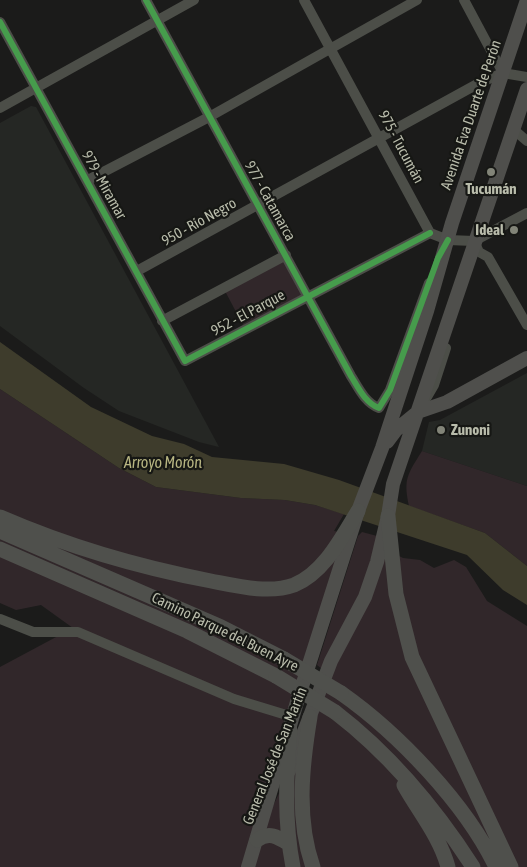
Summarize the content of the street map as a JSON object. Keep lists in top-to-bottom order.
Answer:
{
  "streets": {
    "highway": ["Camino Parque del Buen Ayre"],
    "main road": ["Avenida Eva Duarte de Perón", "General José de San Martín"],
    "street": [
      "975 - Tucumán",
      "979 - Miramar",
      "977 - Catamarca",
      "950 - Río Negro",
      "952 - El Parque"
    ]
  },
  "crossings": [
    ["Avenida Eva Duarte de Perón", "977 - Catamarca"],
    ["Avenida Eva Duarte de Perón", "950 - Río Negro"],
    ["975 - Tucumán", "950 - Río Negro"],
    ["975 - Tucumán", "952 - El Parque"],
    ["979 - Miramar", "950 - Río Negro"],
    ["979 - Miramar", "952 - El Parque"],
    ["977 - Catamarca", "950 - Río Negro"],
    ["977 - Catamarca", "952 - El Parque"]
  ],
  "water": ["Arroyo Morón"],
  "places": ["Tucumán", "Ideal", "Zunoni"]
}
